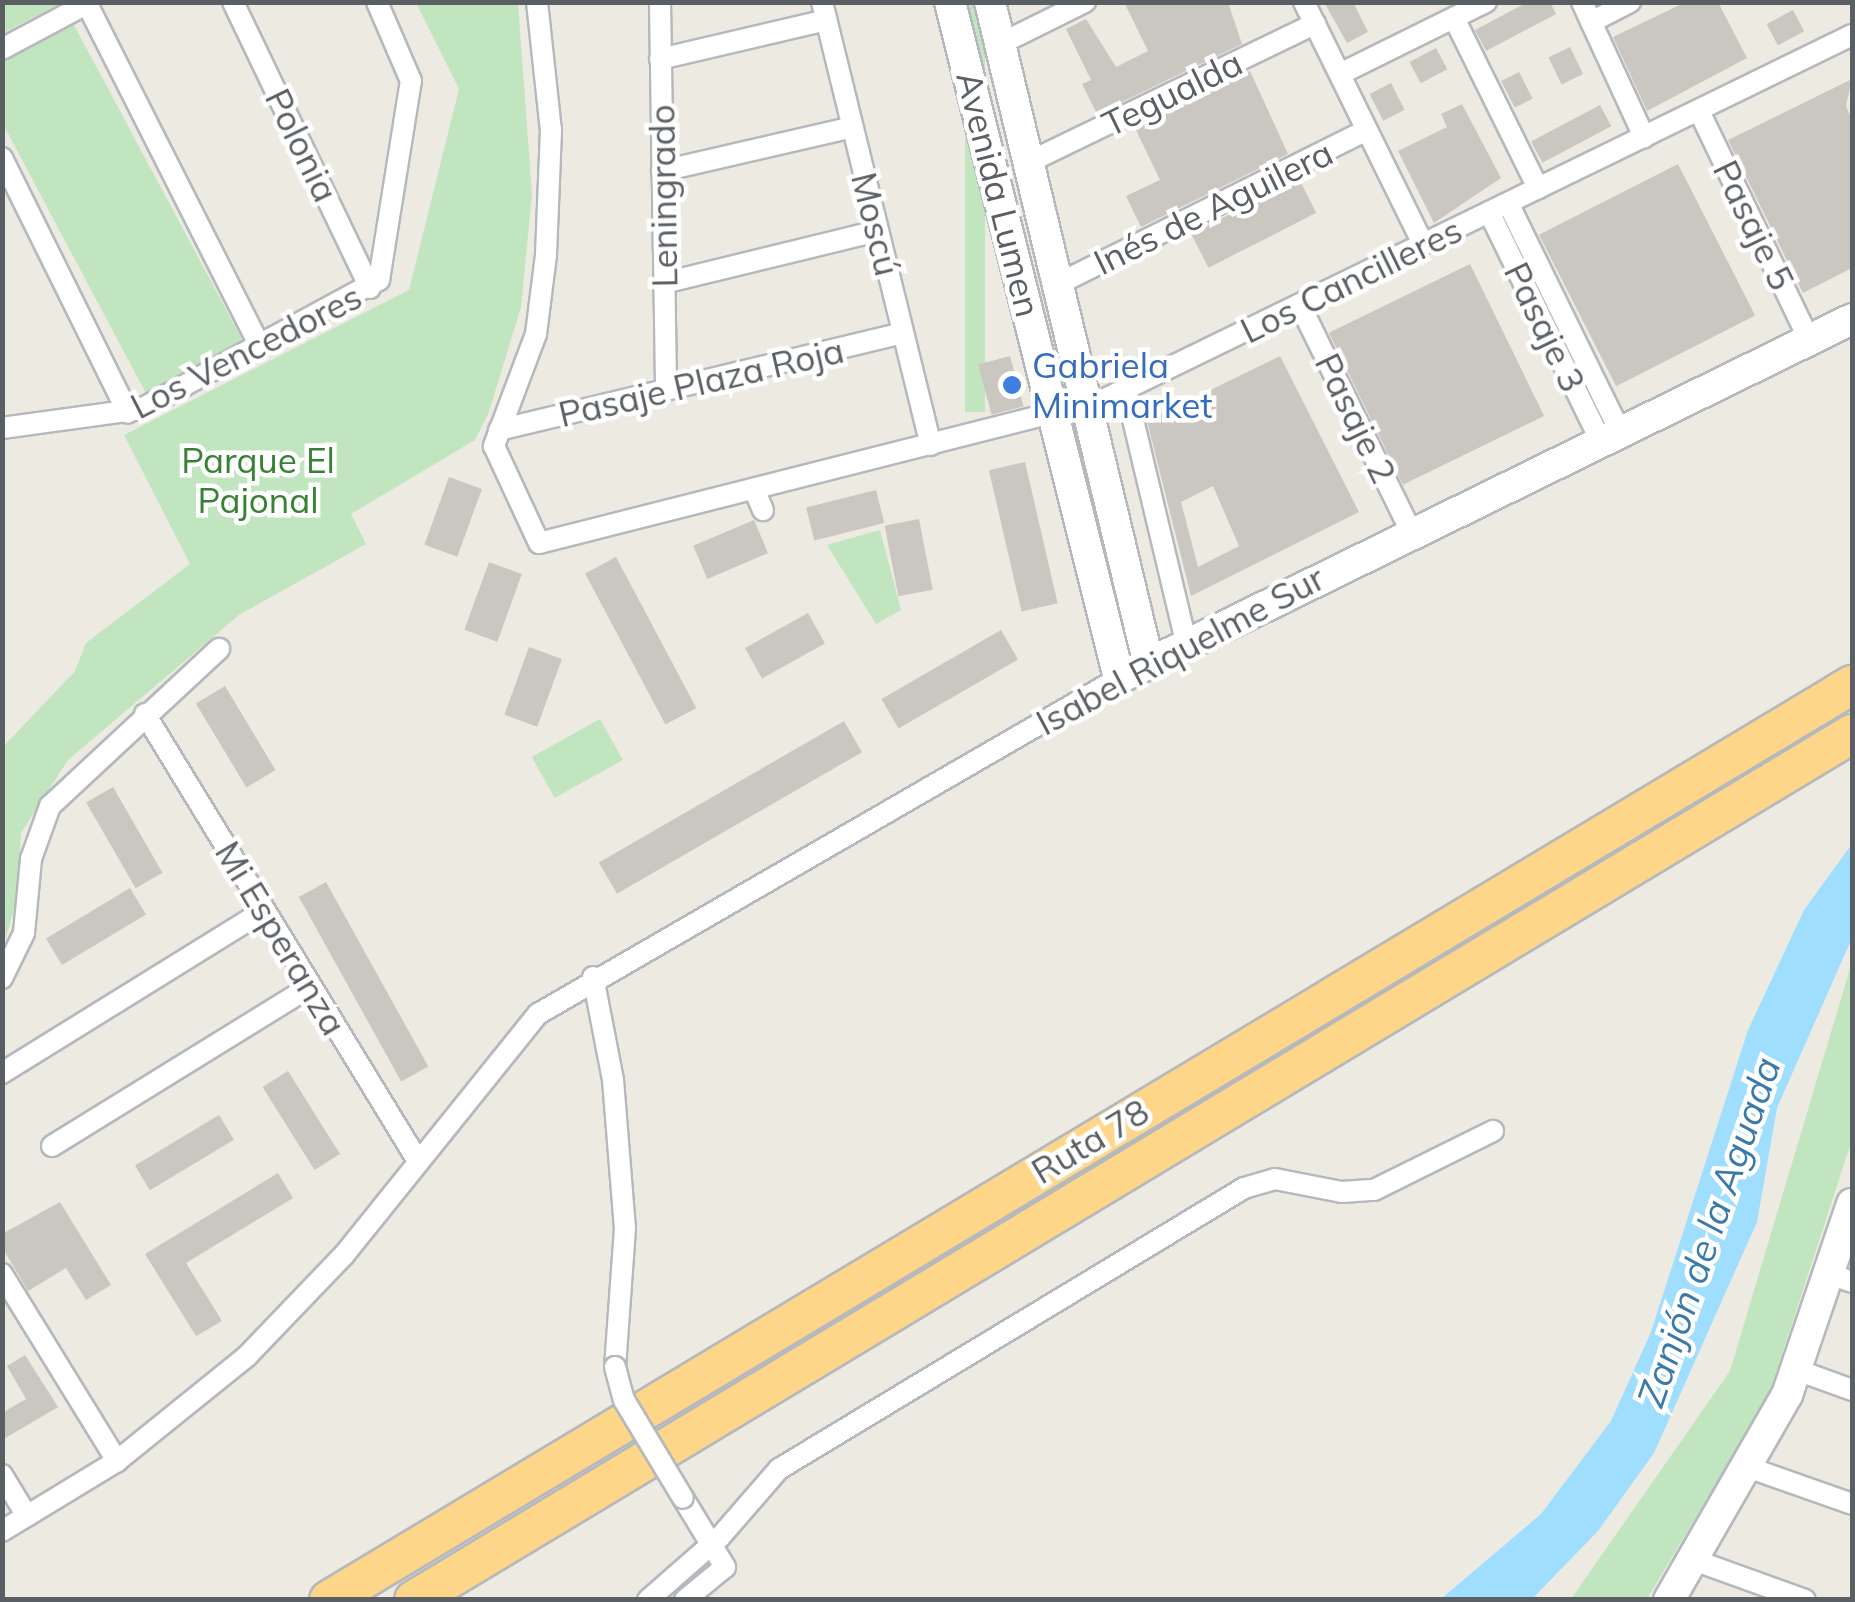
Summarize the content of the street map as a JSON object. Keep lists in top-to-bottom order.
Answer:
{
  "streets": {
    "highway": ["Ruta 78"],
    "street": [
      "Tegualda",
      "Polonia",
      "Avenida Lumen",
      "Leningrado",
      "Inés de Aguilera",
      "Moscú",
      "Pasaje 5",
      "Los Cancilleres",
      "Los Vencedores",
      "Pasaje Plaza Roja",
      "Pasaje 2",
      "Isabel Riquelme Sur",
      "Mi Esperanza"
    ]
  },
  "crossings": [
    ["Tegualda", "Avenida Lumen"],
    ["Polonia", "Los Vencedores"],
    ["Avenida Lumen", "Inés de Aguilera"],
    ["Avenida Lumen", "Los Cancilleres"],
    ["Avenida Lumen", "Isabel Riquelme Sur"],
    ["Leningrado", "Pasaje Plaza Roja"],
    ["Moscú", "Los Cancilleres"],
    ["Moscú", "Pasaje Plaza Roja"],
    ["Pasaje 5", "Los Cancilleres"],
    ["Pasaje 5", "Isabel Riquelme Sur"],
    ["Los Cancilleres", "Pasaje Plaza Roja"],
    ["Los Cancilleres", "Pasaje 2"],
    ["Pasaje 2", "Isabel Riquelme Sur"],
    ["Isabel Riquelme Sur", "Mi Esperanza"]
  ],
  "water": ["Zanjón de la Aguada"],
  "parks": ["Parque El Pajonal"],
  "places": ["Gabriela Minimarket"]
}
